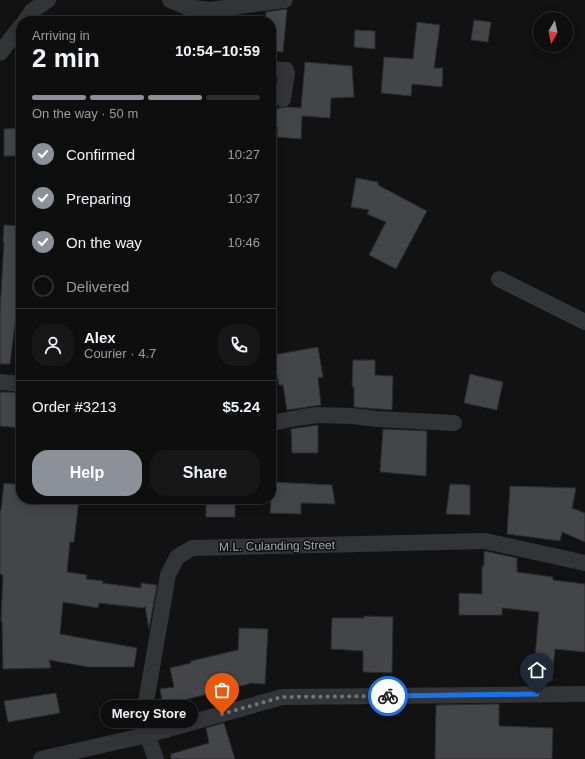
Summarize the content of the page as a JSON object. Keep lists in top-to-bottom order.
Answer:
{
  "streets": {
    "street": ["M.L. Culanding Street"]
  },
  "places": ["Mercy Store"],
  "north": "bottom",
  "page": {
    "heading": ["2 min", "Arriving in", "10:54–10:59"],
    "panel": [
      "Alex",
      "Courier · 4.7",
      "Order #3213",
      "$5.24"
    ],
    "bar": "On the way · 50 m",
    "list": [
      ["Confirmed", "10:27"],
      ["Preparing", "10:37"],
      ["On the way", "10:46"],
      "Delivered"
    ],
    "buttons": ["Help", "Share"],
    "bubble": "Mercy Store"
  }
}
